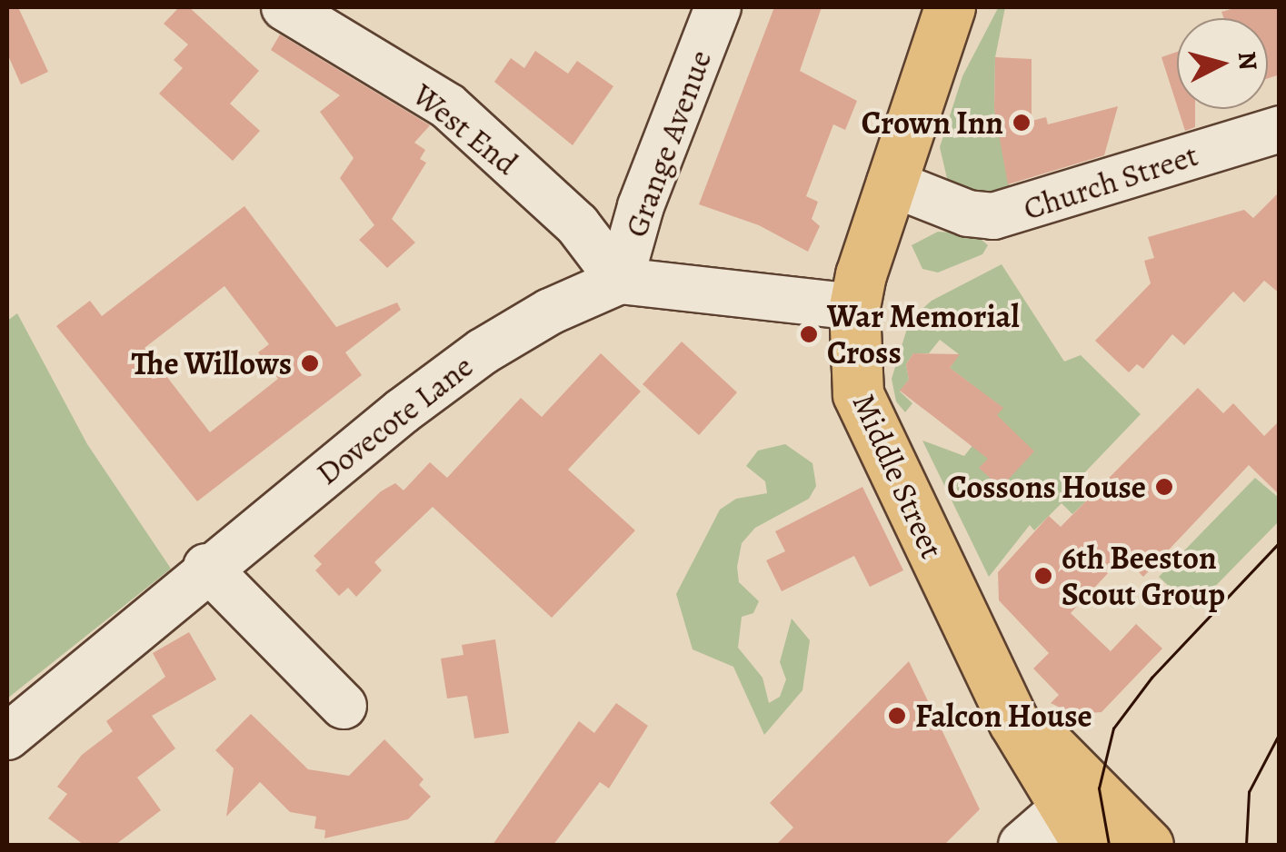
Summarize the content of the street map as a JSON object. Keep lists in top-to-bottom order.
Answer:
{
  "streets": {
    "main road": ["Middle Street"],
    "street": [
      "West End",
      "Grange Avenue",
      "Church Street",
      "Dovecote Lane"
    ]
  },
  "crossings": [
    ["West End", "Grange Avenue"],
    ["West End", "Dovecote Lane"],
    ["Grange Avenue", "Dovecote Lane"],
    ["Church Street", "Middle Street"],
    ["Dovecote Lane", "Middle Street"]
  ],
  "places": [
    "Crown Inn",
    "War Memorial Cross",
    "The Willows",
    "Cossons House",
    "6th Beeston Scout Group",
    "Falcon House"
  ],
  "north": "right"
}
